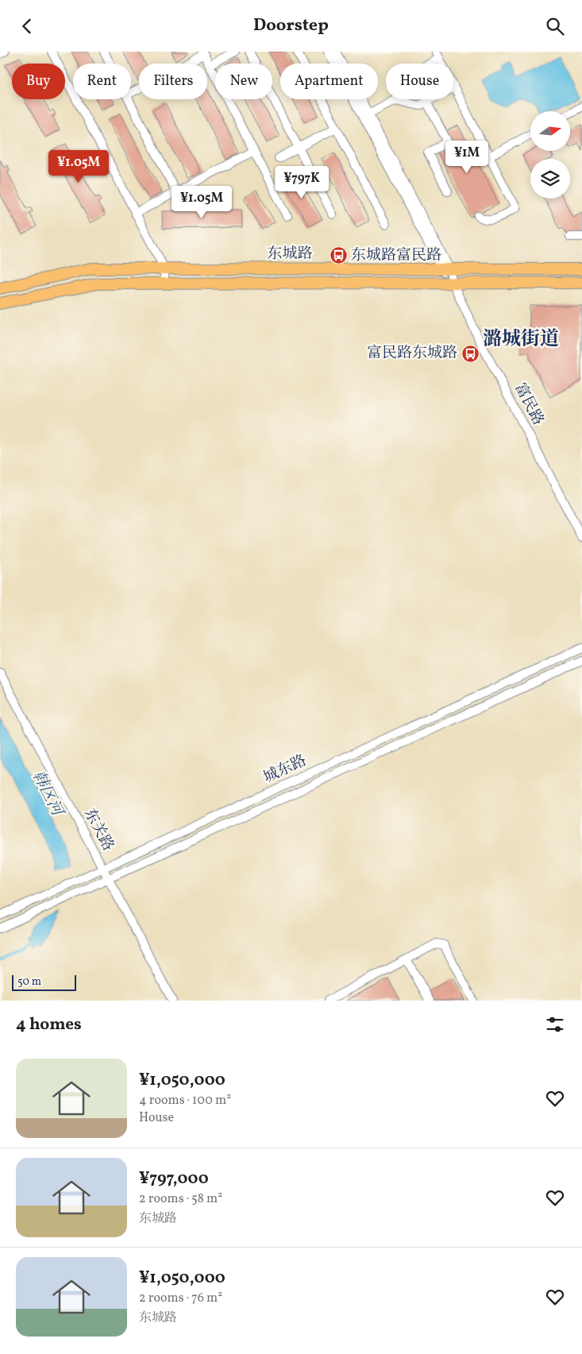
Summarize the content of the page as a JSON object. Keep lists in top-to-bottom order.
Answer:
{
  "streets": {
    "main road": ["东城路"],
    "street": ["富民路", "城东路", "东关路"]
  },
  "crossings": [
    ["东城路", "富民路"],
    ["城东路", "东关路"]
  ],
  "districts": ["潞城街道"],
  "water": ["韩区河"],
  "places": {
    "bus stop": ["东城路富民路", "富民路东城路"]
  },
  "scale_bar": "50 m",
  "north": "right",
  "page": {
    "header": "Doorstep",
    "chip": [
      "Buy",
      "Rent",
      "Filters",
      "New",
      "Apartment",
      "House"
    ],
    "price": [
      "¥1M",
      "¥1.05M",
      "¥797K",
      "¥1.05M"
    ],
    "scale": "50 m",
    "heading": "4 homes",
    "list": [
      {
        "name": "¥1,050,000",
        "note": "4 rooms · 100 m² · House"
      },
      {
        "name": "¥797,000",
        "note": "2 rooms · 58 m² · 东城路"
      },
      {
        "name": "¥1,050,000",
        "note": "2 rooms · 76 m² · 东城路"
      }
    ]
  }
}
